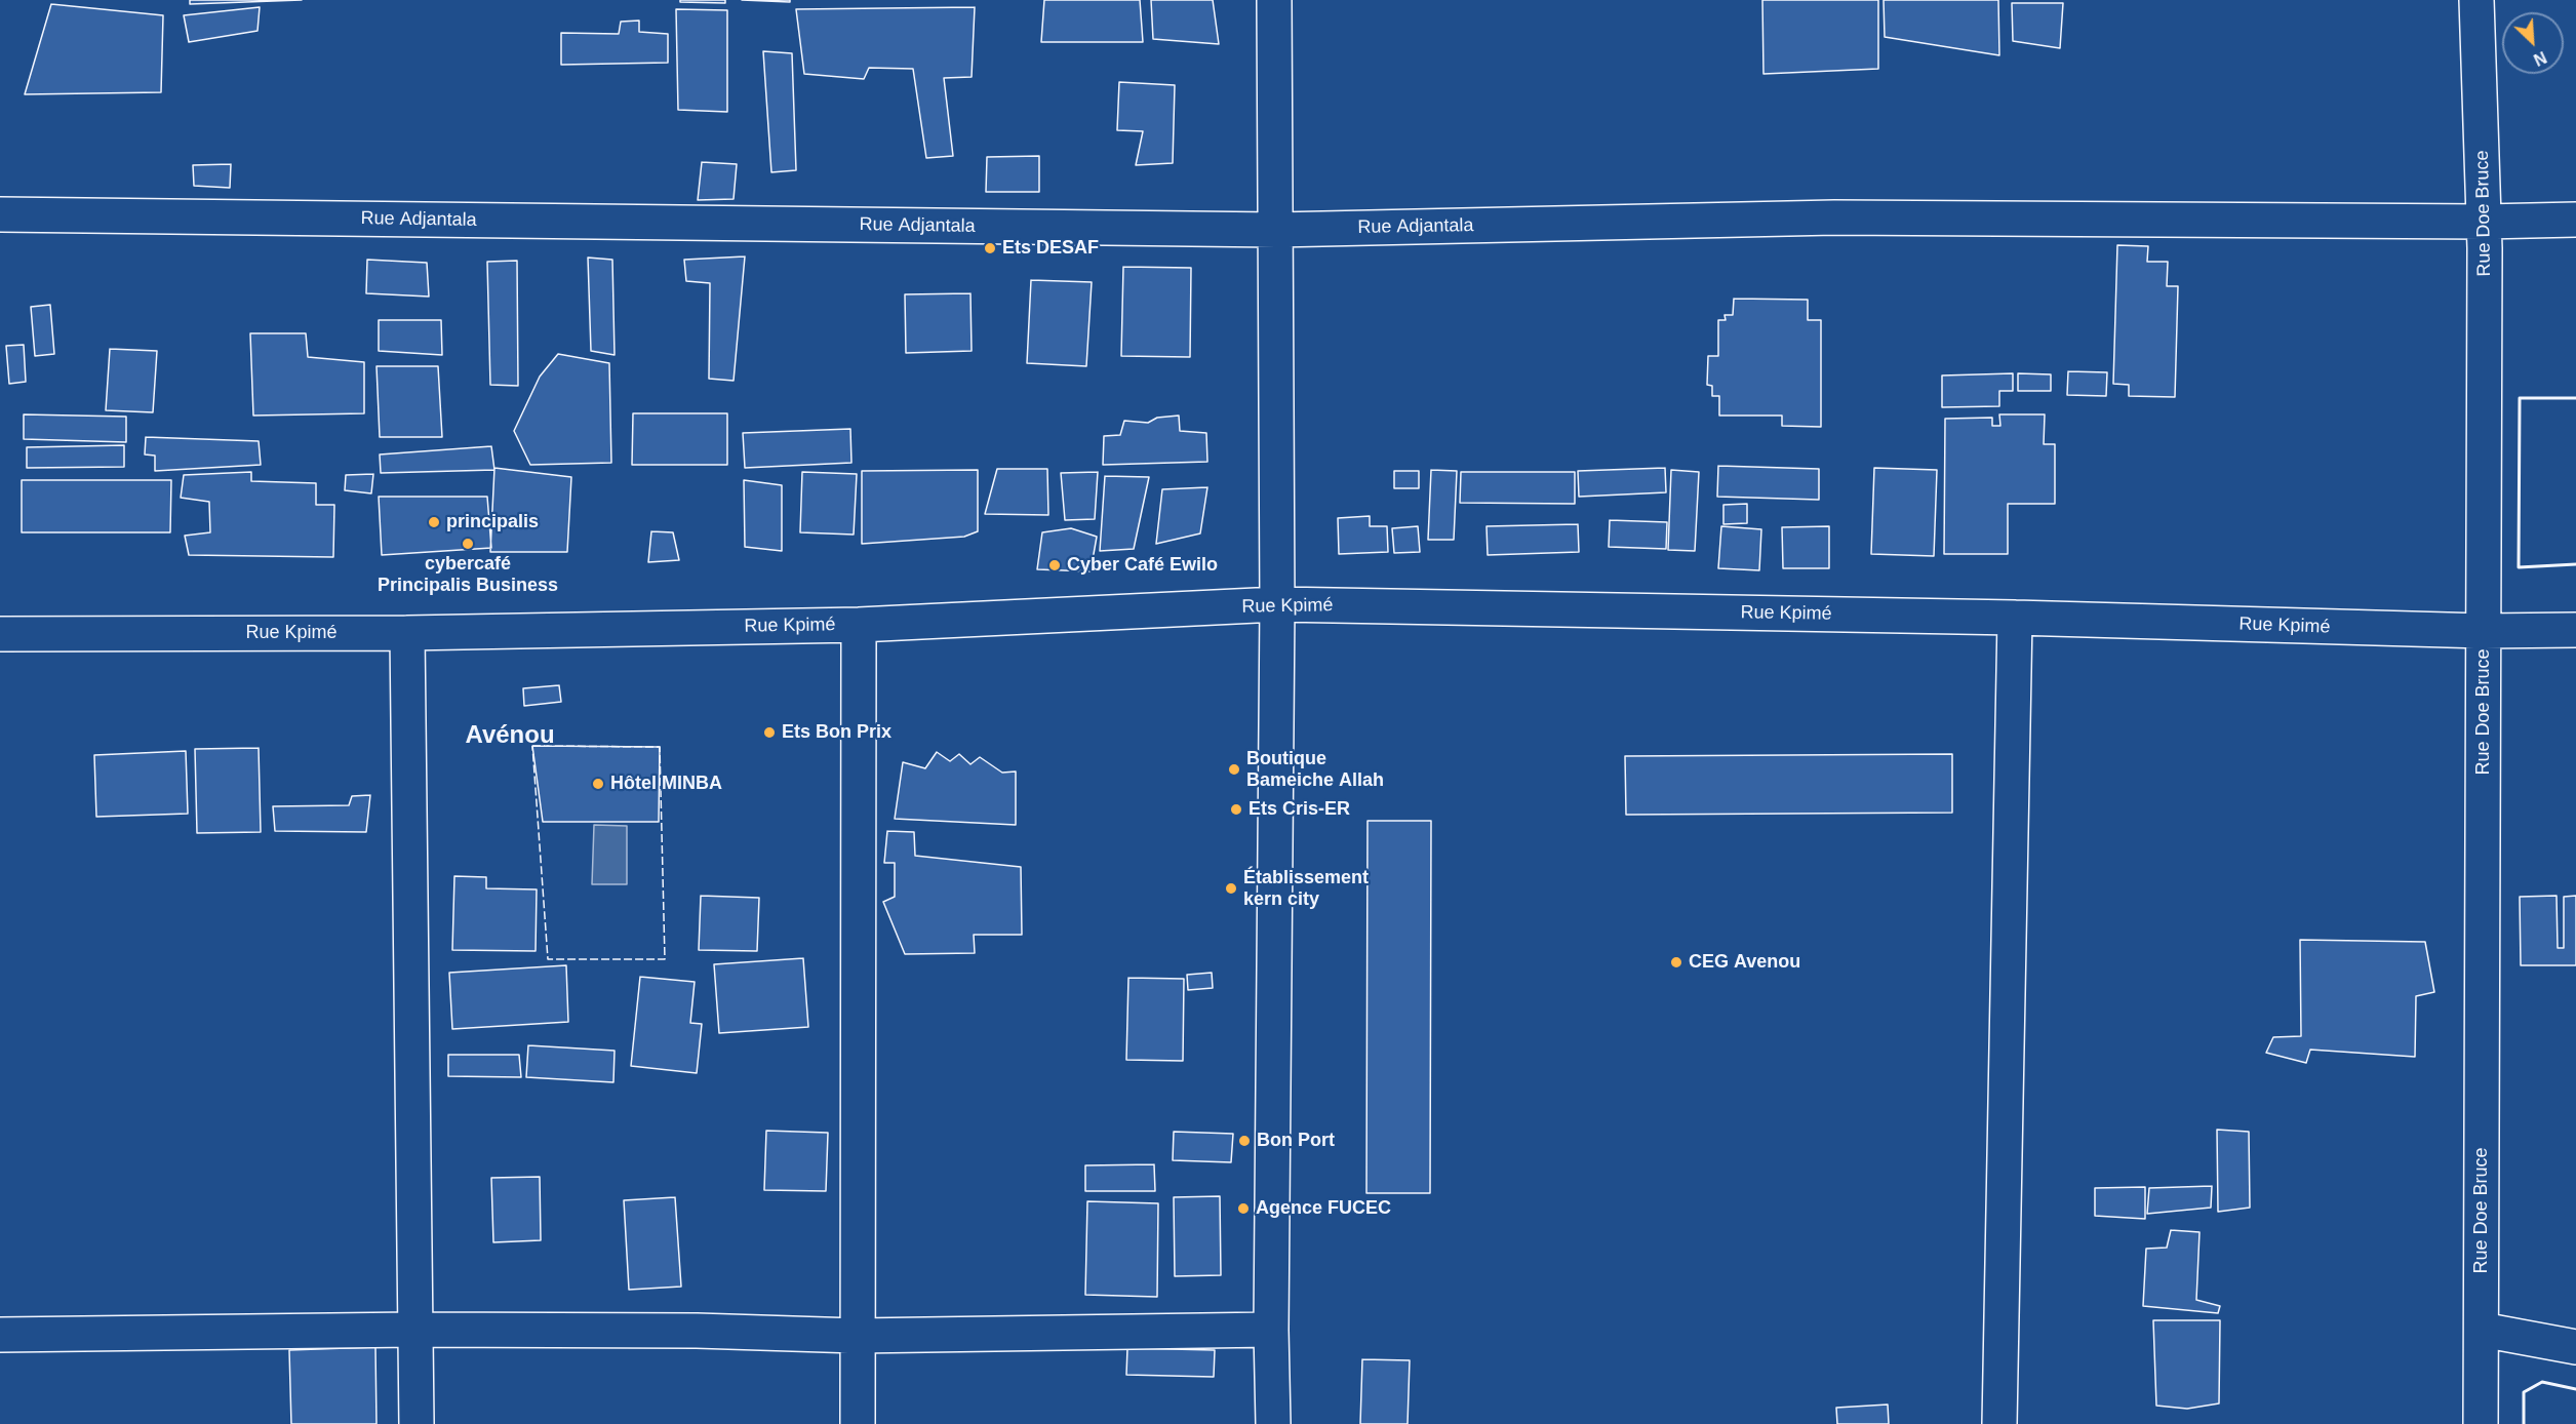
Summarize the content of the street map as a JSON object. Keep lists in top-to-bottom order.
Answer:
{
  "streets": {
    "street": ["Rue Doe Bruce", "Rue Adjantala", "Rue Kpimé"]
  },
  "crossings": [
    ["Rue Doe Bruce", "Rue Adjantala"],
    ["Rue Doe Bruce", "Rue Kpimé"]
  ],
  "districts": ["Avénou"],
  "places": [
    "Ets DESAF",
    "principalis",
    "cybercafé Principalis Business",
    "Cyber Café Ewilo",
    "Ets Bon Prix",
    "Boutique Bameiche Allah",
    "Hôtel MINBA",
    "Ets Cris-ER",
    "Établissement kern city",
    "CEG Avenou",
    "Bon Port",
    "Agence FUCEC"
  ],
  "north": "bottom right"
}
